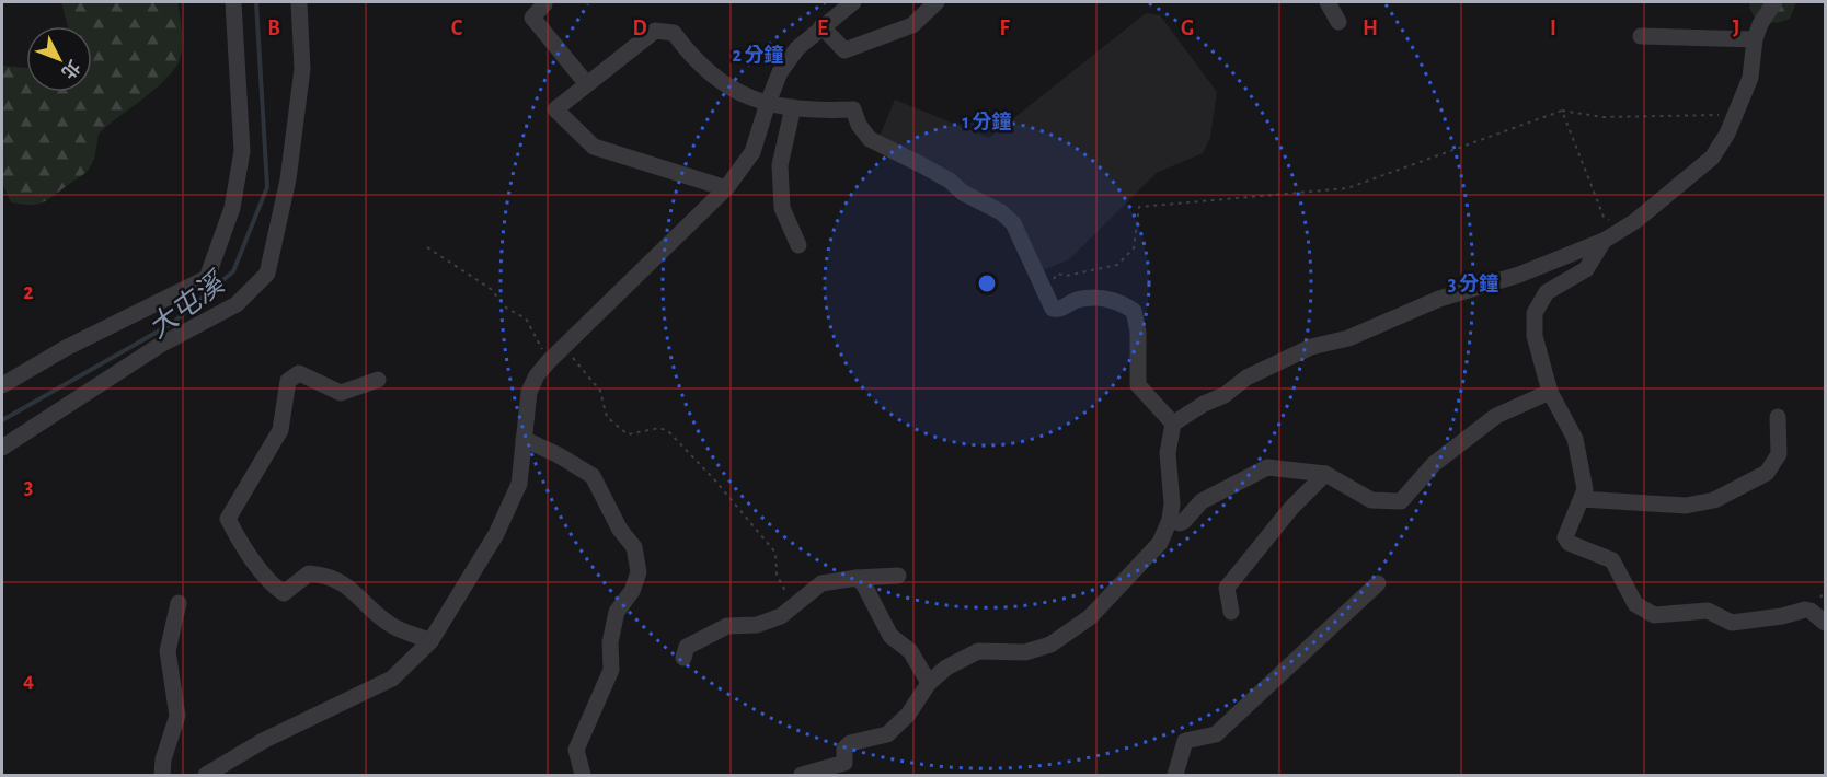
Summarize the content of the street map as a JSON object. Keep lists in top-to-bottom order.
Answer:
{
  "water": ["大屯溪"],
  "north": "bottom right",
  "grid": {
    "columns": [
      "B",
      "C",
      "D",
      "E",
      "F",
      "G",
      "H",
      "I",
      "J"
    ],
    "rows": ["2", "3", "4"]
  },
  "rings": ["2 分鐘", "1 分鐘", "3 分鐘"]
}
